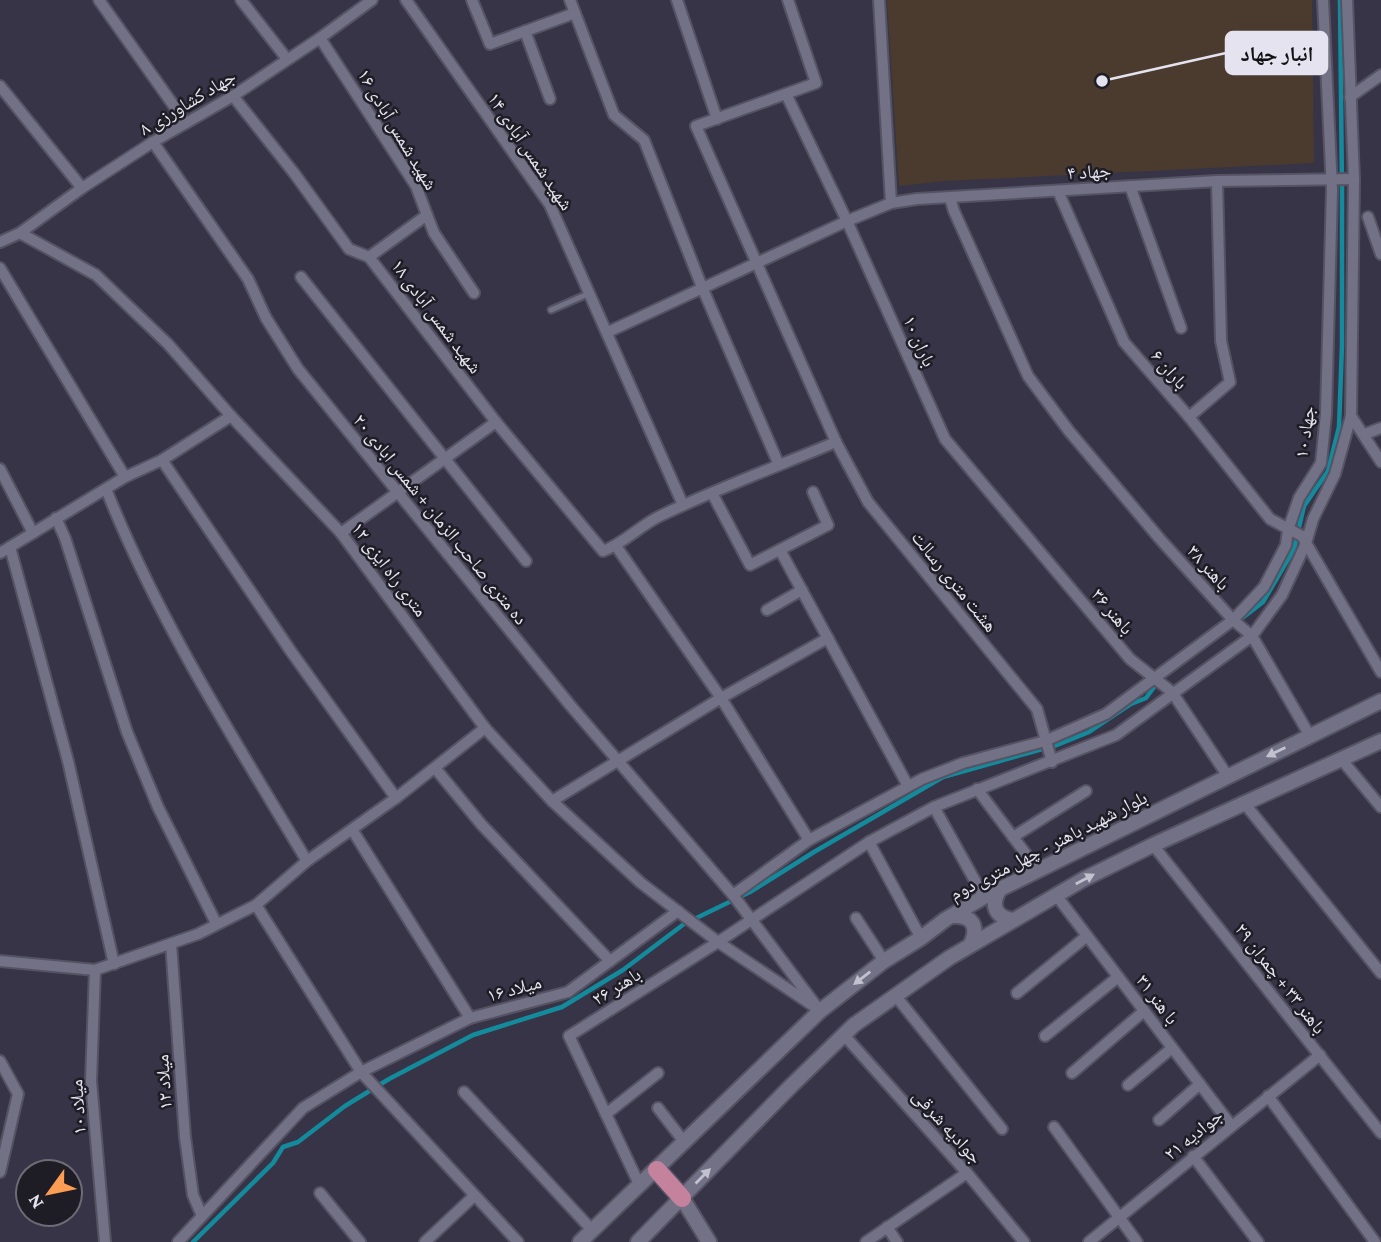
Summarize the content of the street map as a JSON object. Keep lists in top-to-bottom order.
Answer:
{
  "streets": {
    "street": [
      "جهاد کشاورزی ۸",
      "شهید شمس آبادی ۱۶",
      "شهید شمس آبادی ۱۴",
      "جهاد ۴",
      "شهید شمس آبادی ۱۸",
      "باران ۱۰",
      "باران ۶",
      "جهاد ۱۰",
      "ده متری صاحب الزمان + شمس ابادی ۲۰",
      "باهنر ۳۸",
      "۱۲ متری راه ایزی",
      "هشت متری رسالت",
      "باهنر ۳۶",
      "بلوار شهید باهنر - چهل متری دوم",
      "باهنر ۳۳ + چمران ۲۹",
      "باهنر ۲۶",
      "میلاد ۱۶",
      "با هنر ۳۱",
      "میلاد ۱۲",
      "میلاد ۱۰",
      "جوادیه شرقی",
      "جوادیه ۲۱"
    ]
  },
  "crossings": [
    ["جهاد کشاورزی ۸", "شهید شمس آبادی ۱۶"],
    ["جهاد کشاورزی ۸", "شهید شمس آبادی ۱۸"],
    ["جهاد کشاورزی ۸", "ده متری صاحب الزمان + شمس ابادی ۲۰"],
    ["جهاد کشاورزی ۸", "۱۲ متری راه ایزی"],
    ["شهید شمس آبادی ۱۶", "شهید شمس آبادی ۱۸"],
    ["شهید شمس آبادی ۱۴", "جهاد ۴"],
    ["جهاد ۴", "باران ۱۰"],
    ["جهاد ۴", "باران ۶"],
    ["جهاد ۴", "جهاد ۱۰"],
    ["جهاد ۴", "باهنر ۳۸"],
    ["جهاد ۴", "هشت متری رسالت"],
    ["باران ۱۰", "باهنر ۳۶"],
    ["باران ۶", "جهاد ۱۰"],
    ["جهاد ۱۰", "ده متری صاحب الزمان + شمس ابادی ۲۰"],
    ["جهاد ۱۰", "باهنر ۳۸"],
    ["جهاد ۱۰", "هشت متری رسالت"],
    ["جهاد ۱۰", "باهنر ۳۶"],
    ["ده متری صاحب الزمان + شمس ابادی ۲۰", "بلوار شهید باهنر - چهل متری دوم"],
    ["باهنر ۳۸", "بلوار شهید باهنر - چهل متری دوم"],
    ["۱۲ متری راه ایزی", "باهنر ۲۶"],
    ["۱۲ متری راه ایزی", "میلاد ۱۶"],
    ["باهنر ۳۶", "بلوار شهید باهنر - چهل متری دوم"],
    ["بلوار شهید باهنر - چهل متری دوم", "باهنر ۲۶"],
    ["باهنر ۳۳ + چمران ۲۹", "جوادیه ۲۱"],
    ["با هنر ۳۱", "جوادیه ۲۱"]
  ],
  "places": ["انبار جهاد"],
  "north": "bottom left"
}
